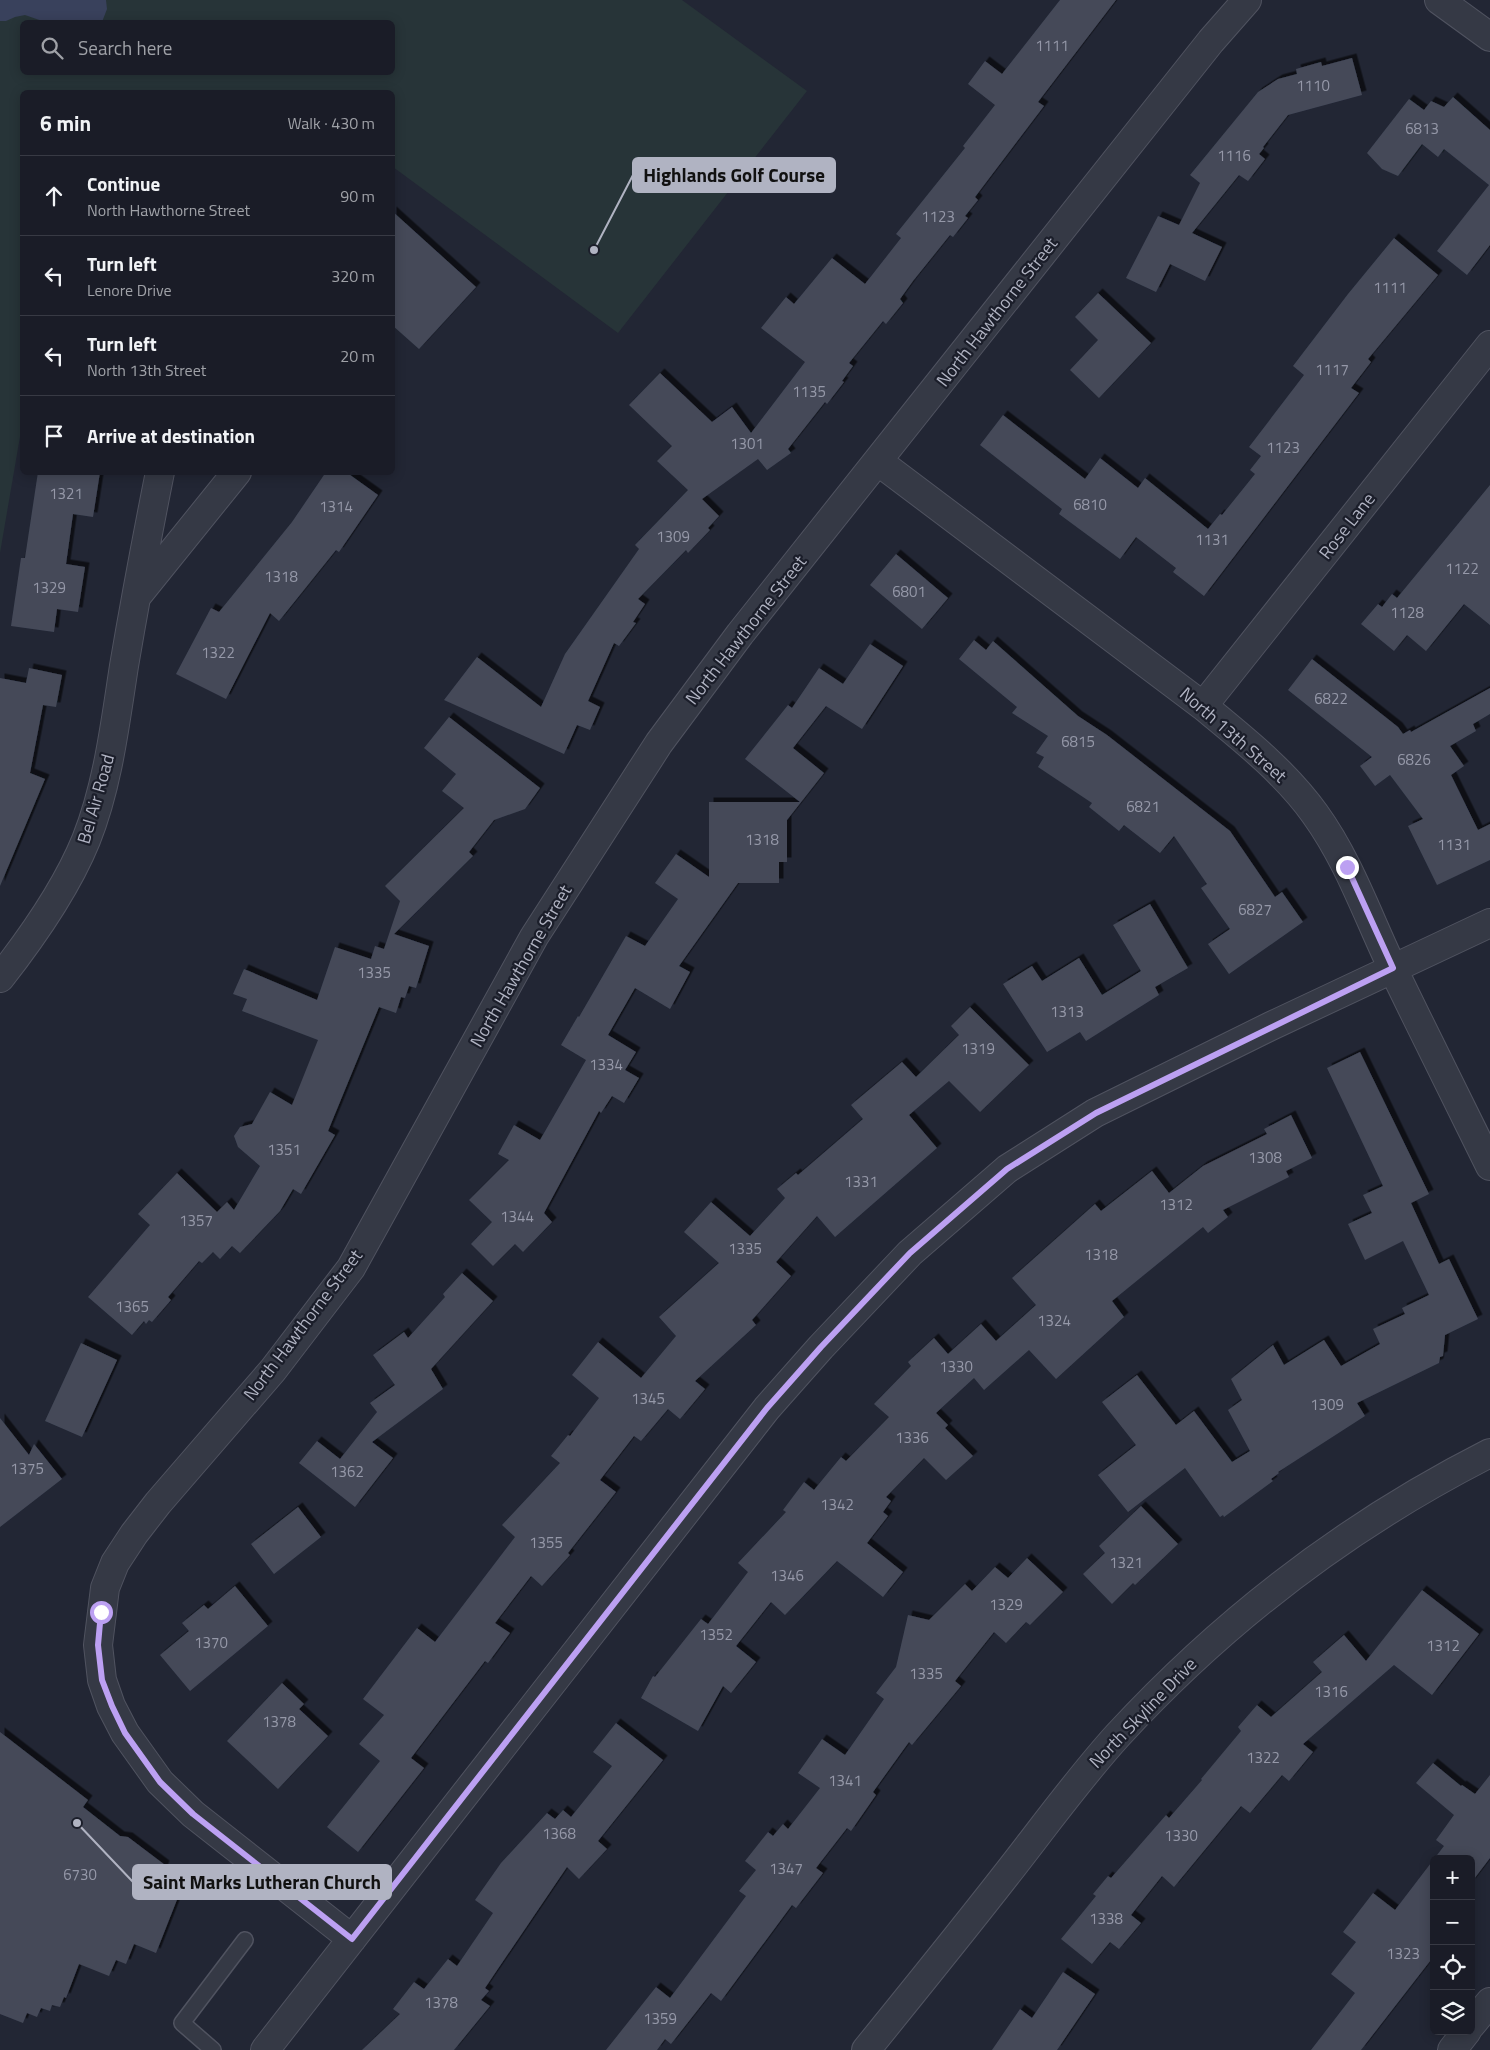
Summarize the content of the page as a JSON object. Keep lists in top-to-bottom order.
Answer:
{
  "streets": {
    "street": [
      "North Hawthorne Street",
      "Rose Lane",
      "North 13th Street",
      "Bel Air Road",
      "North Skyline Drive"
    ]
  },
  "crossings": [
    ["North Hawthorne Street", "North 13th Street"],
    ["Rose Lane", "North 13th Street"]
  ],
  "places": ["Highlands Golf Course", "Saint Marks Lutheran Church"],
  "house_numbers": [
    "1111",
    "1110",
    "6813",
    "1116",
    "1123",
    "1111",
    "1117",
    "1135",
    "1301",
    "1123",
    "1321",
    "6810",
    "1314",
    "1309",
    "1131",
    "1122",
    "1318",
    "1329",
    "6801",
    "1128",
    "1322",
    "6822",
    "6815",
    "6826",
    "6821",
    "1318",
    "1131",
    "6827",
    "1335",
    "1313",
    "1319",
    "1334",
    "1351",
    "1308",
    "1331",
    "1312",
    "1344",
    "1357",
    "1335",
    "1318",
    "1365",
    "1324",
    "1330",
    "1345",
    "1309",
    "1336",
    "1375",
    "1362",
    "1342",
    "1355",
    "1321",
    "1346",
    "1329",
    "1352",
    "1370",
    "1312",
    "1335",
    "1316",
    "1378",
    "1322",
    "1341",
    "1368",
    "1330",
    "1347",
    "6730",
    "1338",
    "1323",
    "1378",
    "1359"
  ],
  "page": {
    "search": "Search here",
    "heading": ["6 min", "Walk · 430 m"],
    "list": [
      ["Continue", "North Hawthorne Street", "90 m"],
      ["Turn left", "Lenore Drive", "320 m"],
      ["Turn left", "North 13th Street", "20 m"],
      "Arrive at destination"
    ],
    "map_buttons": ["+", "−"]
  }
}
